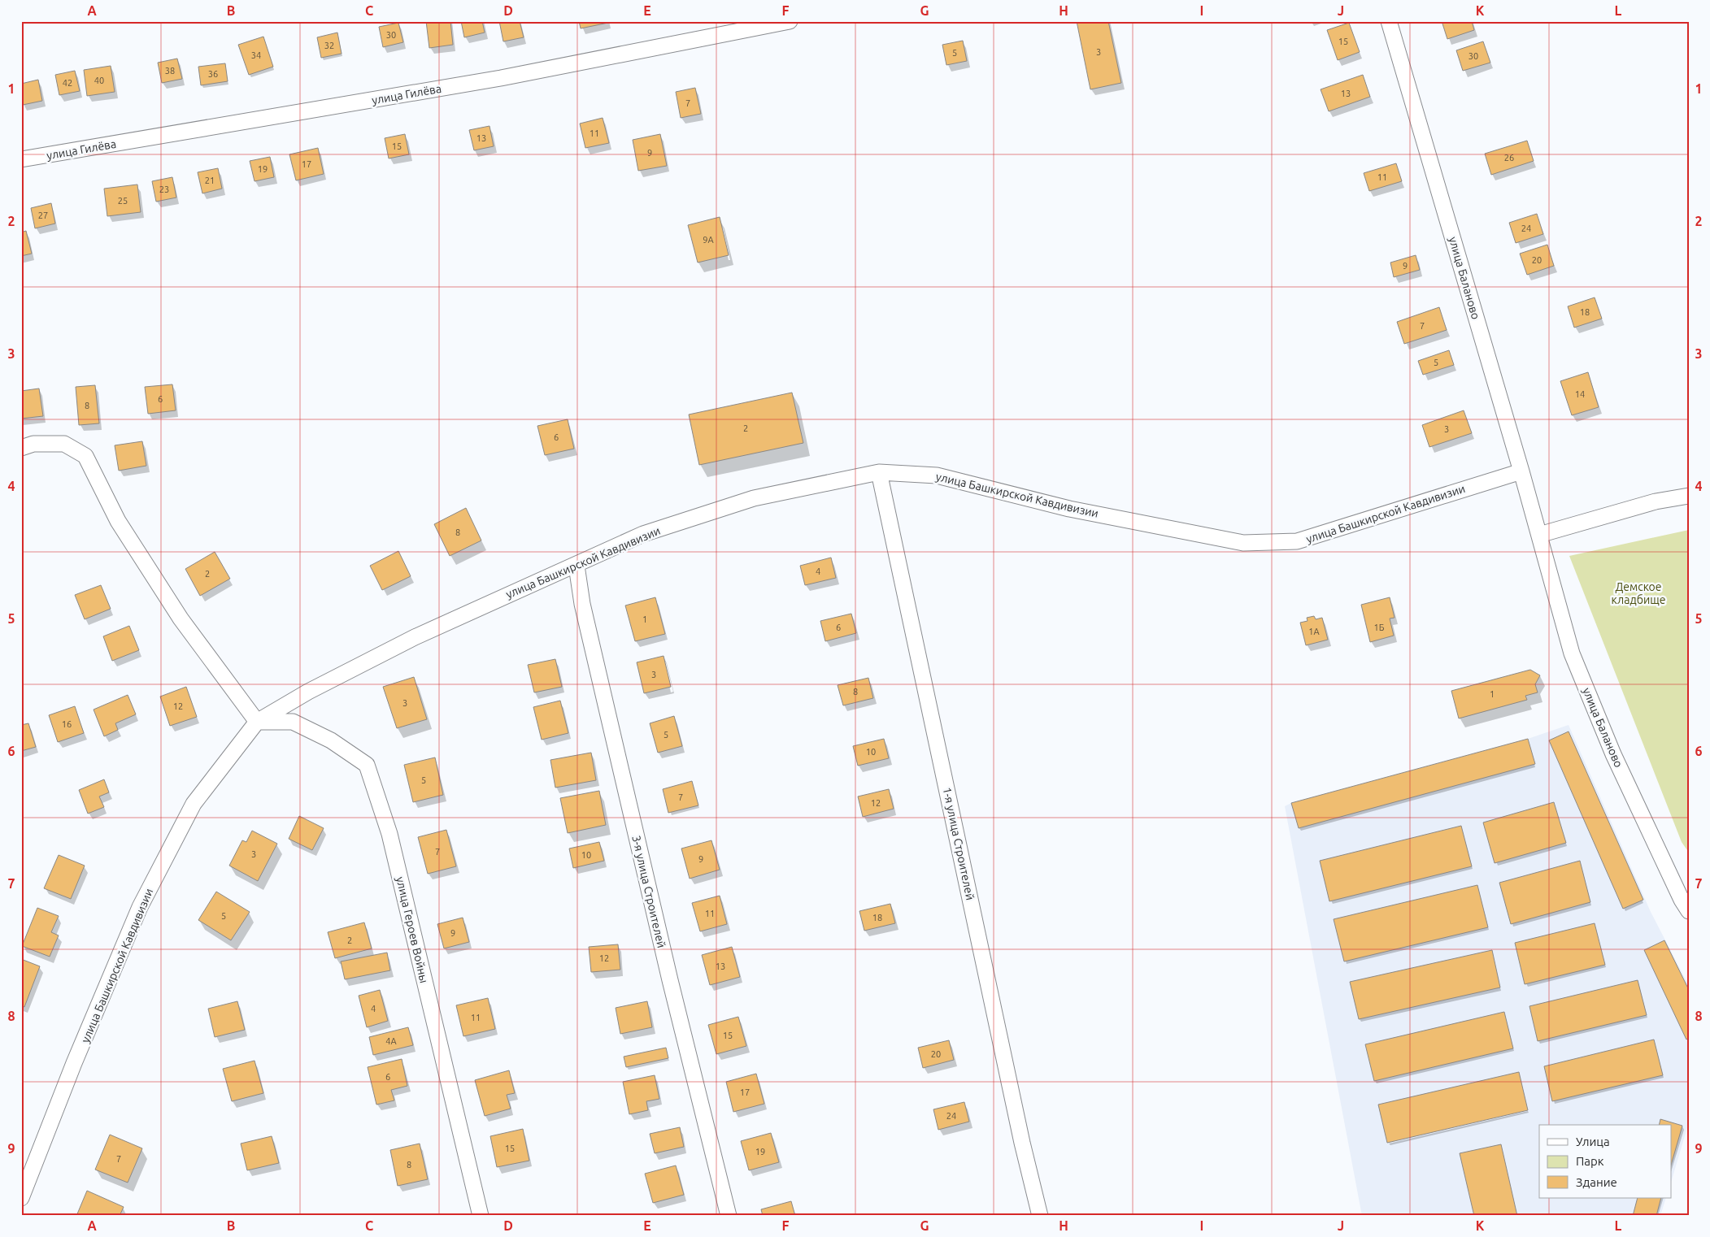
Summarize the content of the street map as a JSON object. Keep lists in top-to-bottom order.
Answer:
{
  "streets": {
    "street": [
      "улица Гилёва",
      "улица Баланово",
      "улица Башкирской Кавдивизии",
      "1-я улица Строителей",
      "3-я улица Строителей",
      "улица Героев Войны"
    ]
  },
  "crossings": [
    ["улица Баланово", "улица Башкирской Кавдивизии"],
    ["улица Башкирской Кавдивизии", "1-я улица Строителей"],
    ["улица Башкирской Кавдивизии", "3-я улица Строителей"],
    ["улица Башкирской Кавдивизии", "улица Героев Войны"]
  ],
  "parks": ["Демское кладбище"],
  "house_numbers": [
    "30",
    "15",
    "32",
    "3",
    "5",
    "34",
    "30",
    "38",
    "36",
    "40",
    "42",
    "13",
    "7",
    "11",
    "13",
    "15",
    "9",
    "26",
    "17",
    "19",
    "11",
    "21",
    "23",
    "25",
    "27",
    "24",
    "9А",
    "20",
    "9",
    "18",
    "7",
    "5",
    "14",
    "6",
    "8",
    "2",
    "3",
    "6",
    "8",
    "4",
    "2",
    "1",
    "6",
    "1Б",
    "1А",
    "3",
    "8",
    "1",
    "3",
    "12",
    "16",
    "5",
    "10",
    "5",
    "7",
    "12",
    "7",
    "3",
    "10",
    "9",
    "11",
    "5",
    "18",
    "9",
    "2",
    "12",
    "13",
    "4",
    "11",
    "15",
    "4А",
    "20",
    "6",
    "17",
    "24",
    "15",
    "19",
    "7",
    "8"
  ],
  "legend": ["Улица", "Парк", "Здание"],
  "grid": {
    "columns": [
      "A",
      "B",
      "C",
      "D",
      "E",
      "F",
      "G",
      "H",
      "I",
      "J",
      "K",
      "L"
    ],
    "rows": [
      "1",
      "2",
      "3",
      "4",
      "5",
      "6",
      "7",
      "8",
      "9"
    ]
  }
}
